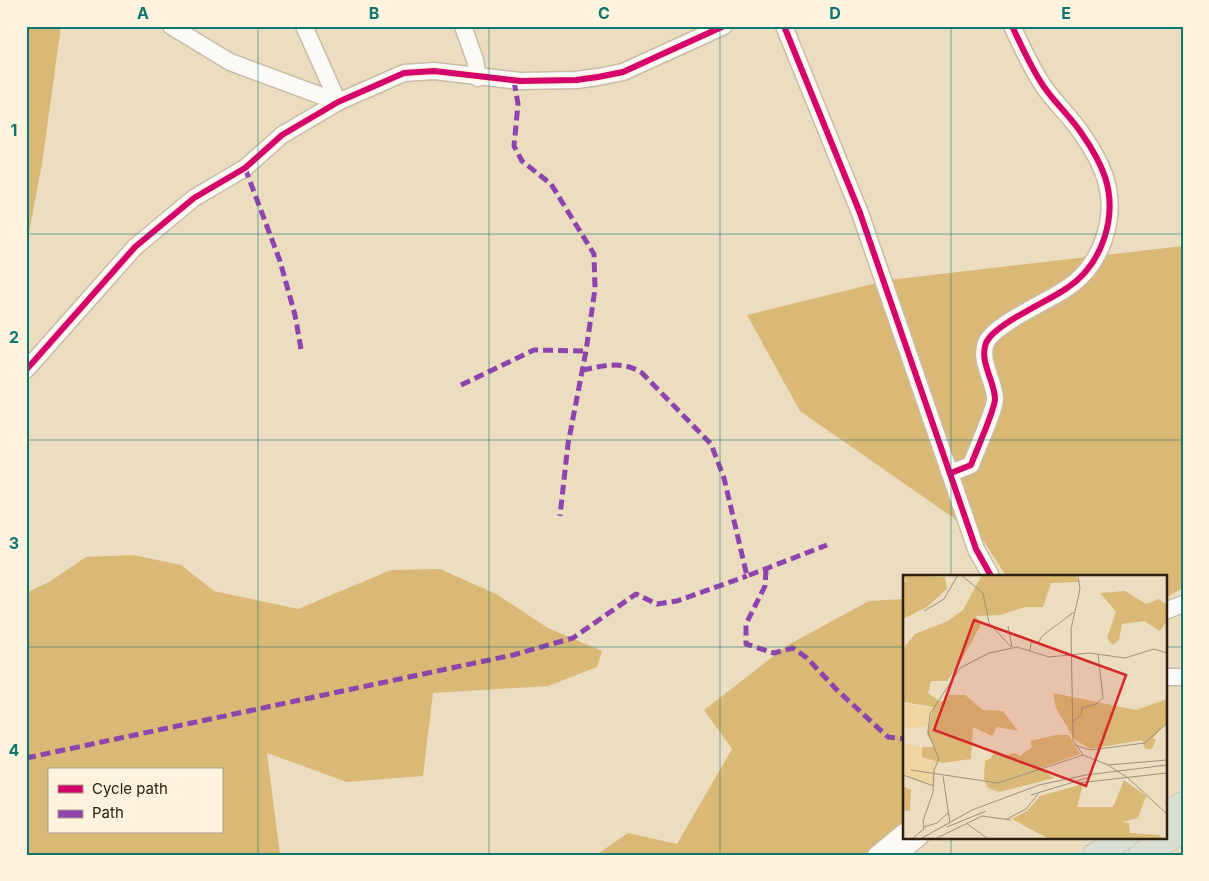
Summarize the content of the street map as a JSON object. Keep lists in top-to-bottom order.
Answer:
{
  "legend": ["Cycle path", "Path"],
  "grid": {
    "columns": [
      "A",
      "B",
      "C",
      "D",
      "E"
    ],
    "rows": [
      "1",
      "2",
      "3",
      "4"
    ]
  }
}
